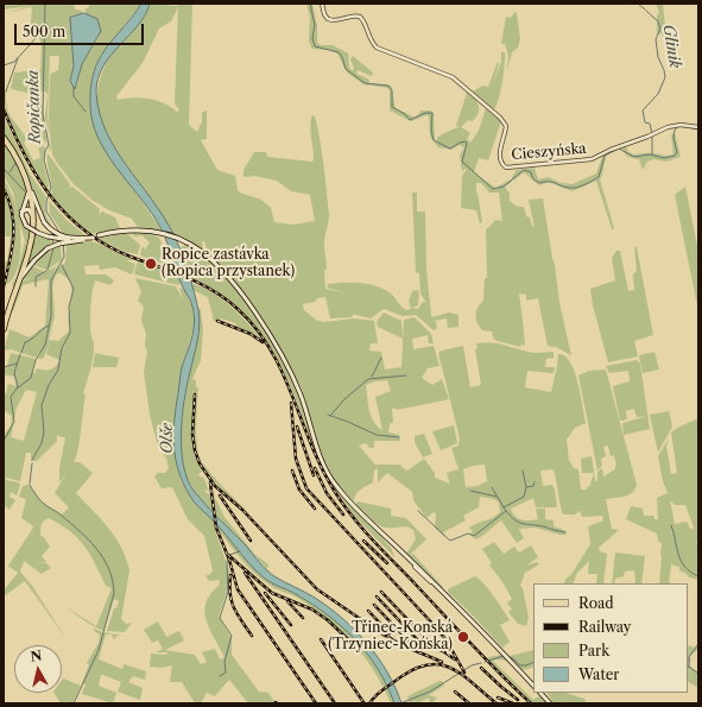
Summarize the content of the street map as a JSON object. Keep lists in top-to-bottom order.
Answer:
{
  "streets": {
    "street": ["Cieszyńska"]
  },
  "water": ["Glinik", "Ropičanka", "Olše"],
  "places": ["Ropice zastávka (Ropica przystanek)", "Třinec-Konská (Trzyniec-Końska)"],
  "legend": [
    "Road",
    "Railway",
    "Park",
    "Water"
  ],
  "scale_bar": "500 m",
  "north": "top"
}
